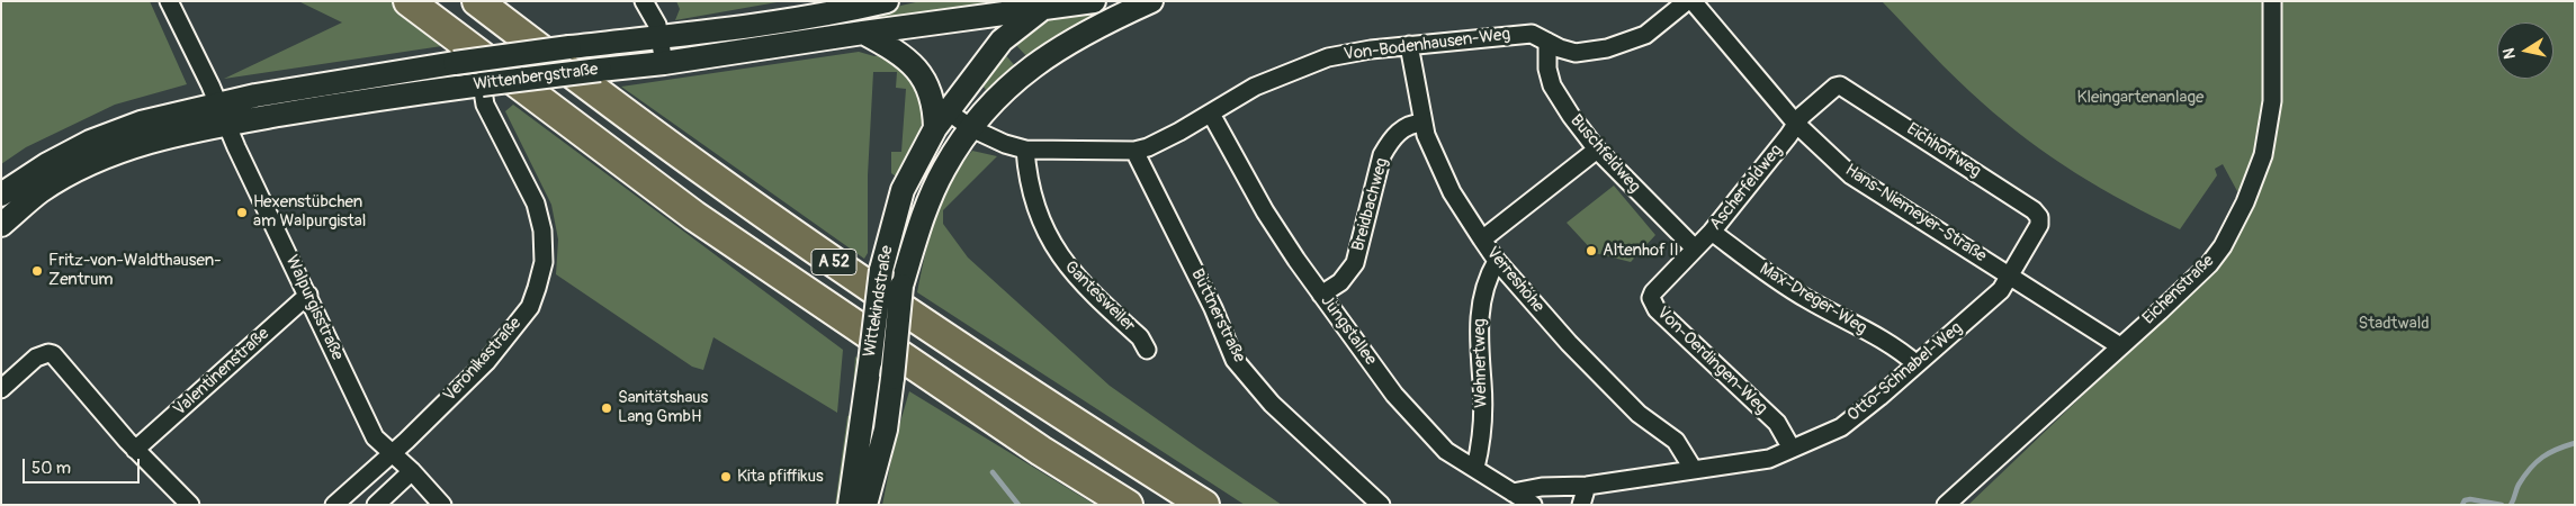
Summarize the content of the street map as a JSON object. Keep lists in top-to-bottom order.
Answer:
{
  "streets": {
    "highway": ["A 52"],
    "main road": ["Wittenbergstraße", "Wittekindstraße"],
    "street": [
      "Von-Bodenhausen-Weg",
      "Eichhoffweg",
      "Buschfeldweg",
      "Ascherfeldweg",
      "Breidbachweg",
      "Hans-Niemeyer-Straße",
      "Verreshöhe",
      "Eichenstraße",
      "Gantesweiler",
      "Max-Dreger-Weg",
      "Walpurgisstraße",
      "Büttnerstraße",
      "Jüngstallee",
      "Veronikastraße",
      "Von-Oerdingen-Weg",
      "Wehnertweg",
      "Valentinenstraße",
      "Otto-Schnabel-Weg"
    ]
  },
  "crossings": [
    ["Von-Bodenhausen-Weg", "Buschfeldweg"],
    ["Von-Bodenhausen-Weg", "Verreshöhe"],
    ["Von-Bodenhausen-Weg", "Gantesweiler"],
    ["Von-Bodenhausen-Weg", "Wittekindstraße"],
    ["Von-Bodenhausen-Weg", "Büttnerstraße"],
    ["Von-Bodenhausen-Weg", "Jüngstallee"],
    ["Wittenbergstraße", "Wittekindstraße"],
    ["Wittenbergstraße", "Walpurgisstraße"],
    ["Wittenbergstraße", "Veronikastraße"],
    ["Eichhoffweg", "Ascherfeldweg"],
    ["Eichhoffweg", "Hans-Niemeyer-Straße"],
    ["Eichhoffweg", "Otto-Schnabel-Weg"],
    ["Buschfeldweg", "Ascherfeldweg"],
    ["Buschfeldweg", "Von-Oerdingen-Weg"],
    ["Ascherfeldweg", "Hans-Niemeyer-Straße"],
    ["Ascherfeldweg", "Max-Dreger-Weg"],
    ["Ascherfeldweg", "Von-Oerdingen-Weg"],
    ["Breidbachweg", "Verreshöhe"],
    ["Breidbachweg", "Jüngstallee"],
    ["Hans-Niemeyer-Straße", "Eichenstraße"],
    ["Hans-Niemeyer-Straße", "Otto-Schnabel-Weg"],
    ["Verreshöhe", "Wehnertweg"],
    ["Verreshöhe", "Otto-Schnabel-Weg"],
    ["Max-Dreger-Weg", "Otto-Schnabel-Weg"],
    ["Walpurgisstraße", "Veronikastraße"],
    ["Walpurgisstraße", "Valentinenstraße"],
    ["Jüngstallee", "Wehnertweg"],
    ["Jüngstallee", "Otto-Schnabel-Weg"],
    ["Von-Oerdingen-Weg", "Otto-Schnabel-Weg"]
  ],
  "parks": ["Kleingartenanlage", "Stadtwald"],
  "places": [
    "Hexenstübchen am Walpurgistal",
    "Altenhof II",
    "Fritz-von-Waldthausen- Zentrum",
    "Sanitätshaus Lang GmbH",
    "Kita pfiffikus"
  ],
  "scale_bar": "50 m",
  "north": "left"
}
